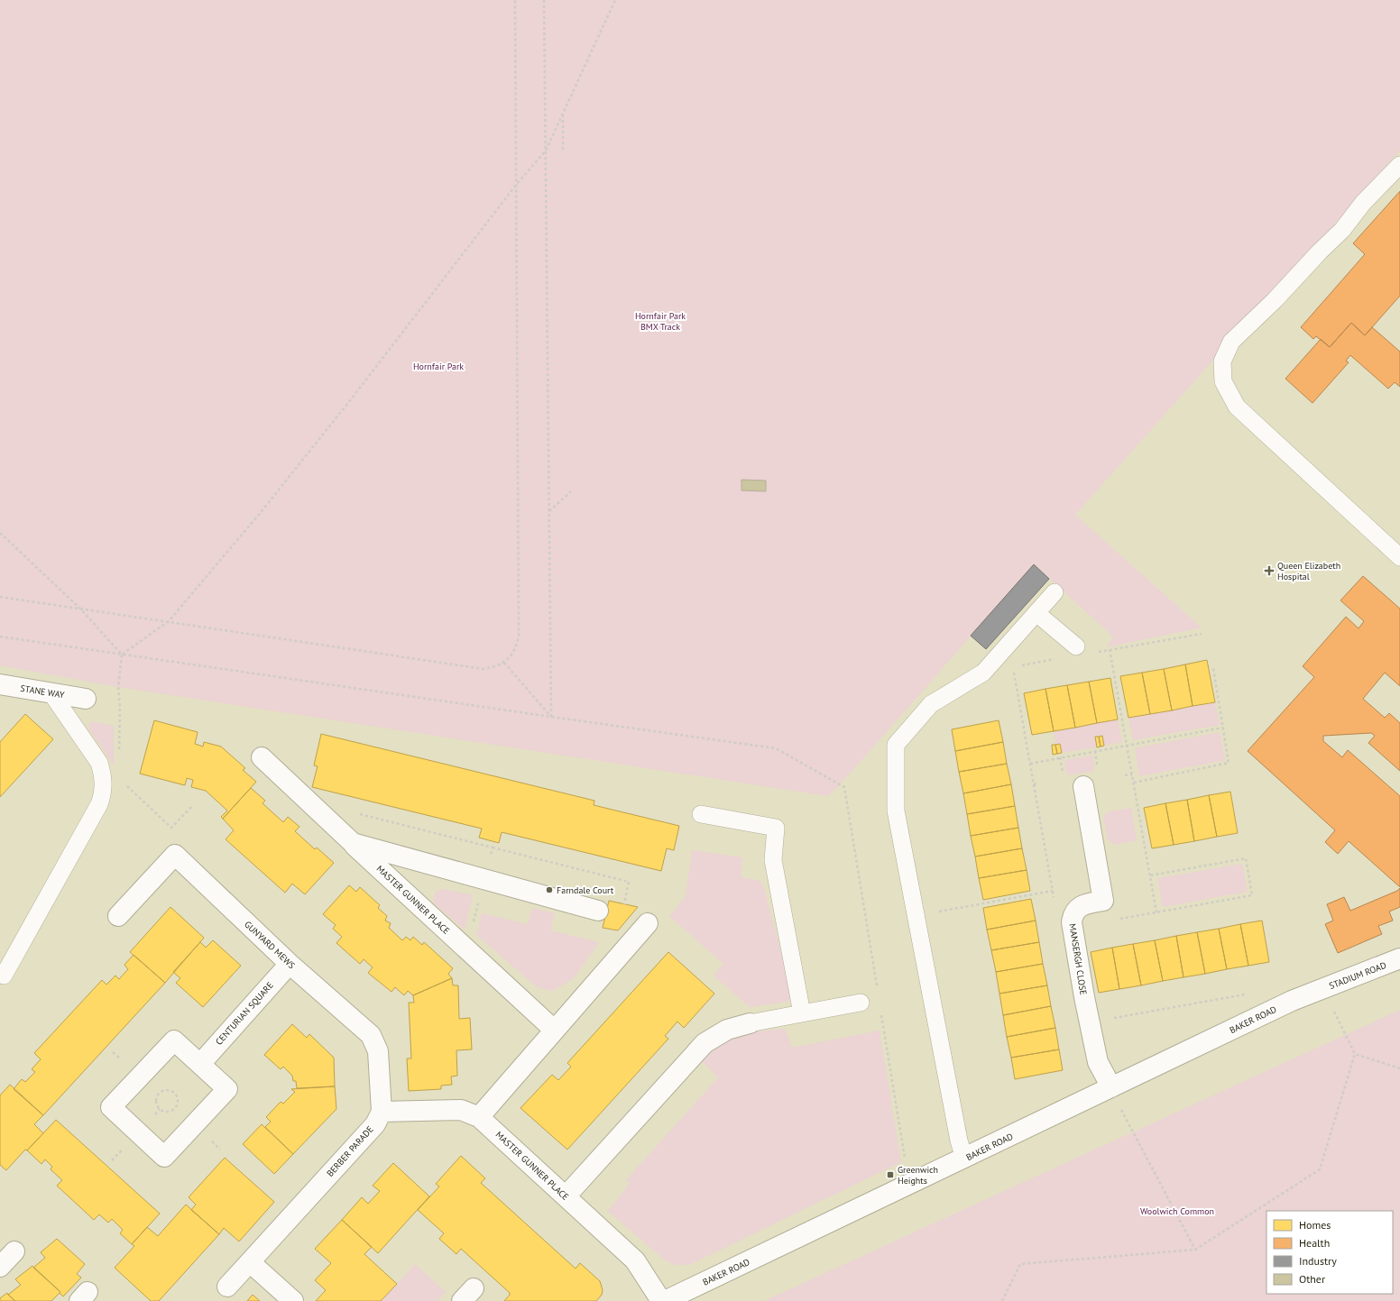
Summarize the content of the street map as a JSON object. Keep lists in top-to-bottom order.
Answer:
{
  "streets": {
    "street": [
      "STANE WAY",
      "MASTER GUNNER PLACE",
      "GUNYARD MEWS",
      "MANSERGH CLOSE",
      "STADIUM ROAD",
      "CENTURIAN SQUARE",
      "BAKER ROAD",
      "BERBER PARADE"
    ]
  },
  "crossings": [
    ["GUNYARD MEWS", "CENTURIAN SQUARE"],
    ["GUNYARD MEWS", "BERBER PARADE"],
    ["MANSERGH CLOSE", "BAKER ROAD"],
    ["STADIUM ROAD", "BAKER ROAD"]
  ],
  "parks": ["Hornfair Park BMX Track", "Hornfair Park", "Woolwich Common"],
  "places": {
    "health": ["Queen Elizabeth Hospital"],
    "other": ["Farndale Court"],
    "transit": ["Greenwich Heights"]
  },
  "legend": [
    "Homes",
    "Health",
    "Industry",
    "Other"
  ]
}
